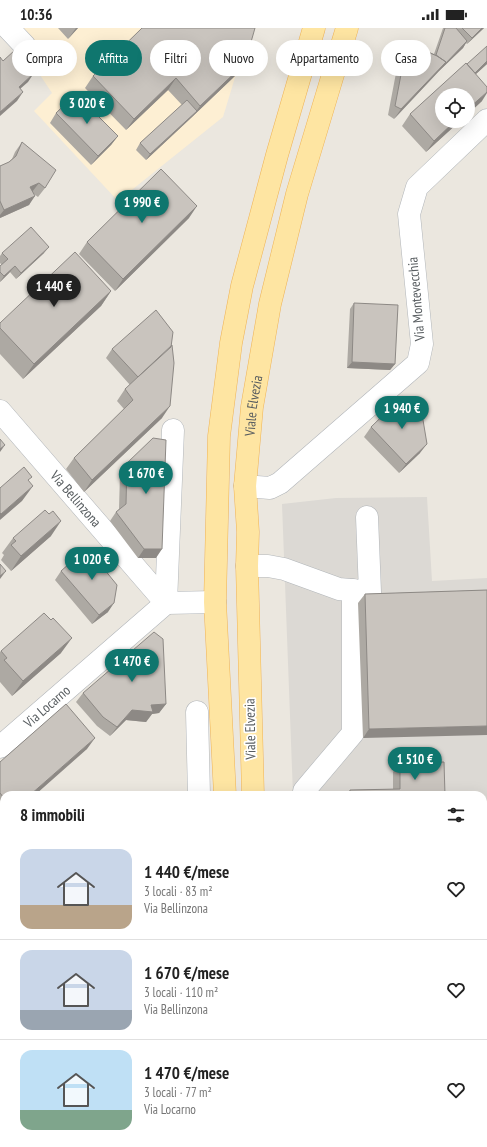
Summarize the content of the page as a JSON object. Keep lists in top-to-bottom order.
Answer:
{
  "streets": {
    "main road": ["Viale Elvezia"],
    "street": ["Via Montevecchia", "Via Bellinzona", "Via Locarno"]
  },
  "crossings": [
    ["Via Montevecchia", "Viale Elvezia"],
    ["Via Bellinzona", "Via Locarno"]
  ],
  "page": {
    "status": "10:36",
    "chip": [
      "Compra",
      "Affitta",
      "Filtri",
      "Nuovo",
      "Appartamento",
      "Casa"
    ],
    "price": [
      "3 020 €",
      "1 990 €",
      "1 440 €",
      "1 940 €",
      "1 670 €",
      "1 020 €",
      "1 470 €",
      "1 510 €"
    ],
    "heading": "8 immobili",
    "list": [
      {
        "name": "1 440 €/mese",
        "note": "3 locali · 83 m² · Via Bellinzona"
      },
      {
        "name": "1 670 €/mese",
        "note": "3 locali · 110 m² · Via Bellinzona"
      },
      {
        "name": "1 470 €/mese",
        "note": "3 locali · 77 m² · Via Locarno"
      }
    ]
  }
}
